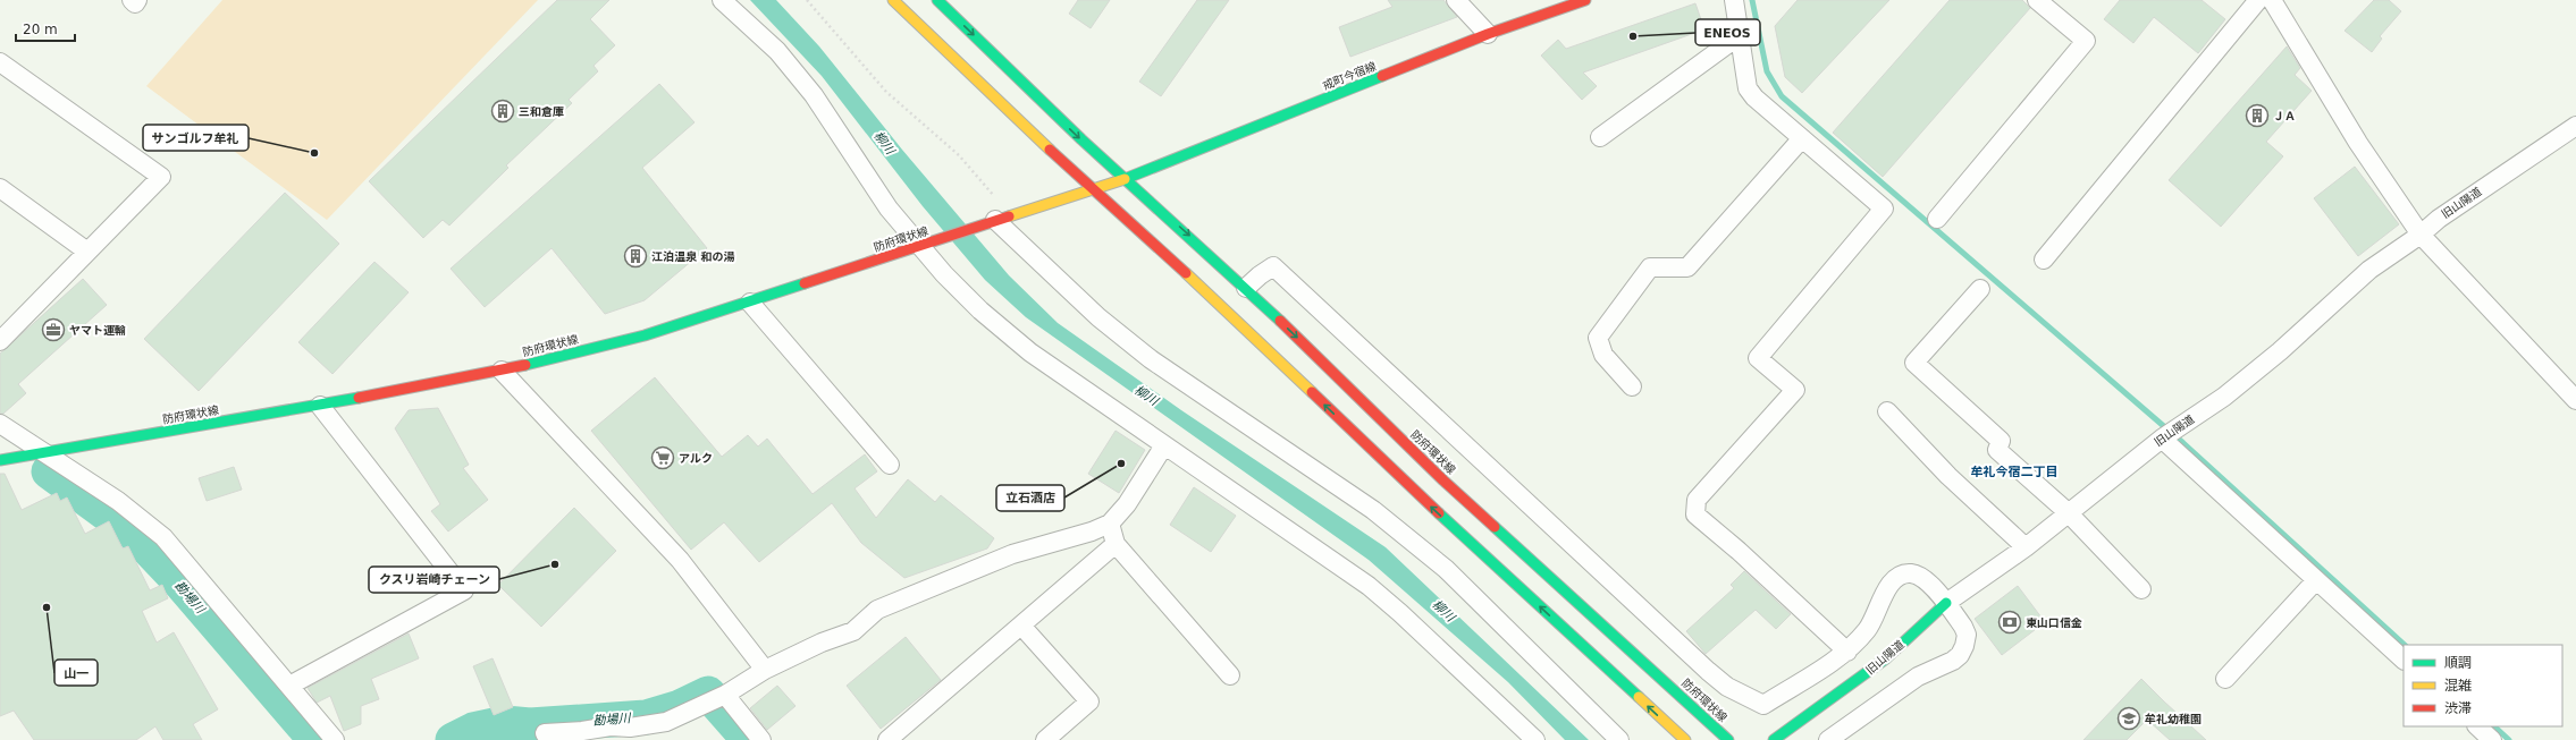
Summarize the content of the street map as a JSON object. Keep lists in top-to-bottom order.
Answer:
{
  "streets": {
    "main road": ["戒町今宿線", "旧山陽道", "防府環状線"]
  },
  "crossings": [
    ["戒町今宿線", "防府環状線"]
  ],
  "districts": ["牟礼今宿二丁目"],
  "water": ["柳川", "勘場川"],
  "places": {
    "other": [
      "ENEOS",
      "サンゴルフ牟礼",
      "立石酒店",
      "クスリ岩崎チェーン",
      "山一"
    ],
    "building": ["三和倉庫", "ＪＡ", "江泊温泉 和の湯"],
    "office": ["ヤマト運輸"],
    "supermarket": ["アルク"],
    "bank": ["東山口信金"],
    "school or university": ["牟礼幼稚園"]
  },
  "legend": ["順調", "混雑", "渋滞"],
  "scale_bar": "20 m"
}
